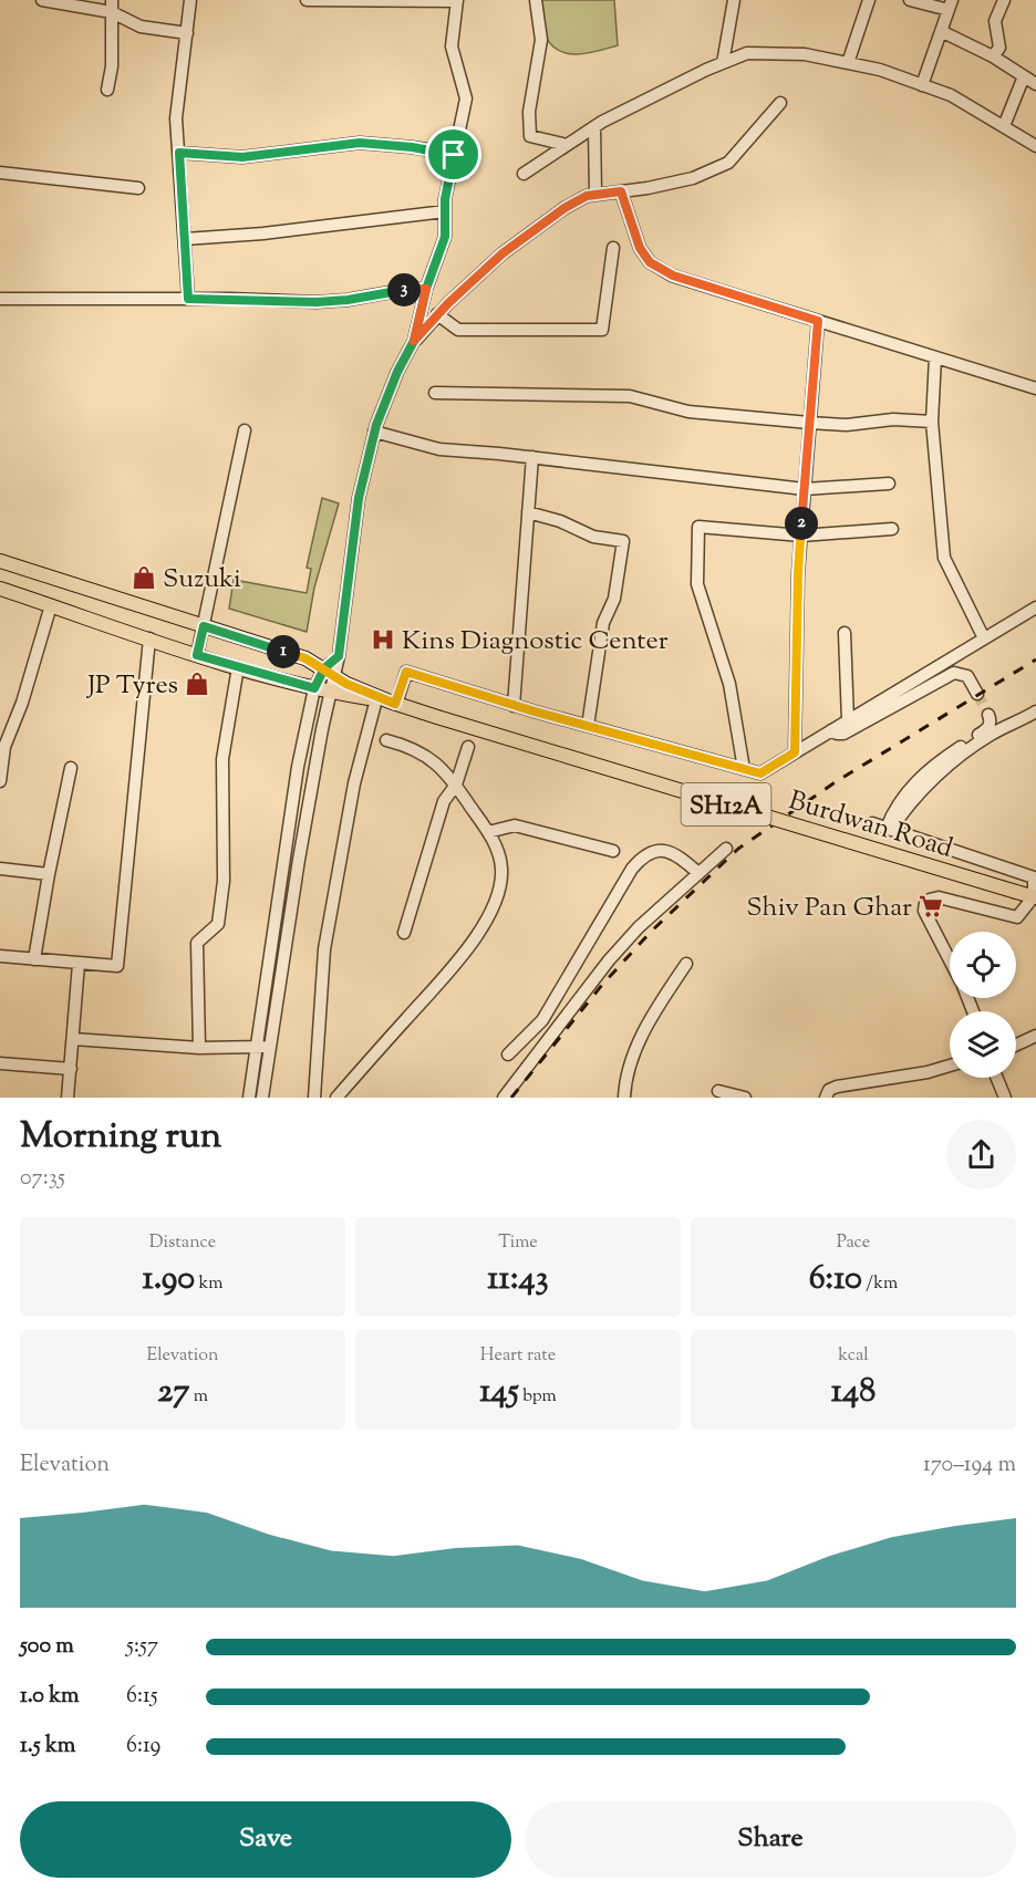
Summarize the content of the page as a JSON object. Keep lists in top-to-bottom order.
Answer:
{
  "streets": {
    "main road": ["SH12A", "Burdwan Road"]
  },
  "places": {
    "shop": ["Suzuki", "JP Tyres"],
    "hospital": ["Kins Diagnostic Center"],
    "supermarket": ["Shiv Pan Ghar"]
  },
  "page": {
    "pins": ["3", "2", "1"],
    "heading": ["Morning run", "07:35"],
    "stats": [
      ["Distance", "1.90 km"],
      ["Time", "11:43"],
      ["Pace", "6:10 /km"],
      ["Elevation", "27 m"],
      ["Heart rate", "145 bpm"],
      ["kcal", "148"]
    ],
    "chart": ["Elevation", "170–194 m"],
    "list": [
      {
        "name": "500 m",
        "note": "5:57"
      },
      {
        "name": "1.0 km",
        "note": "6:15"
      },
      {
        "name": "1.5 km",
        "note": "6:19"
      }
    ],
    "buttons": ["Save", "Share"]
  }
}
